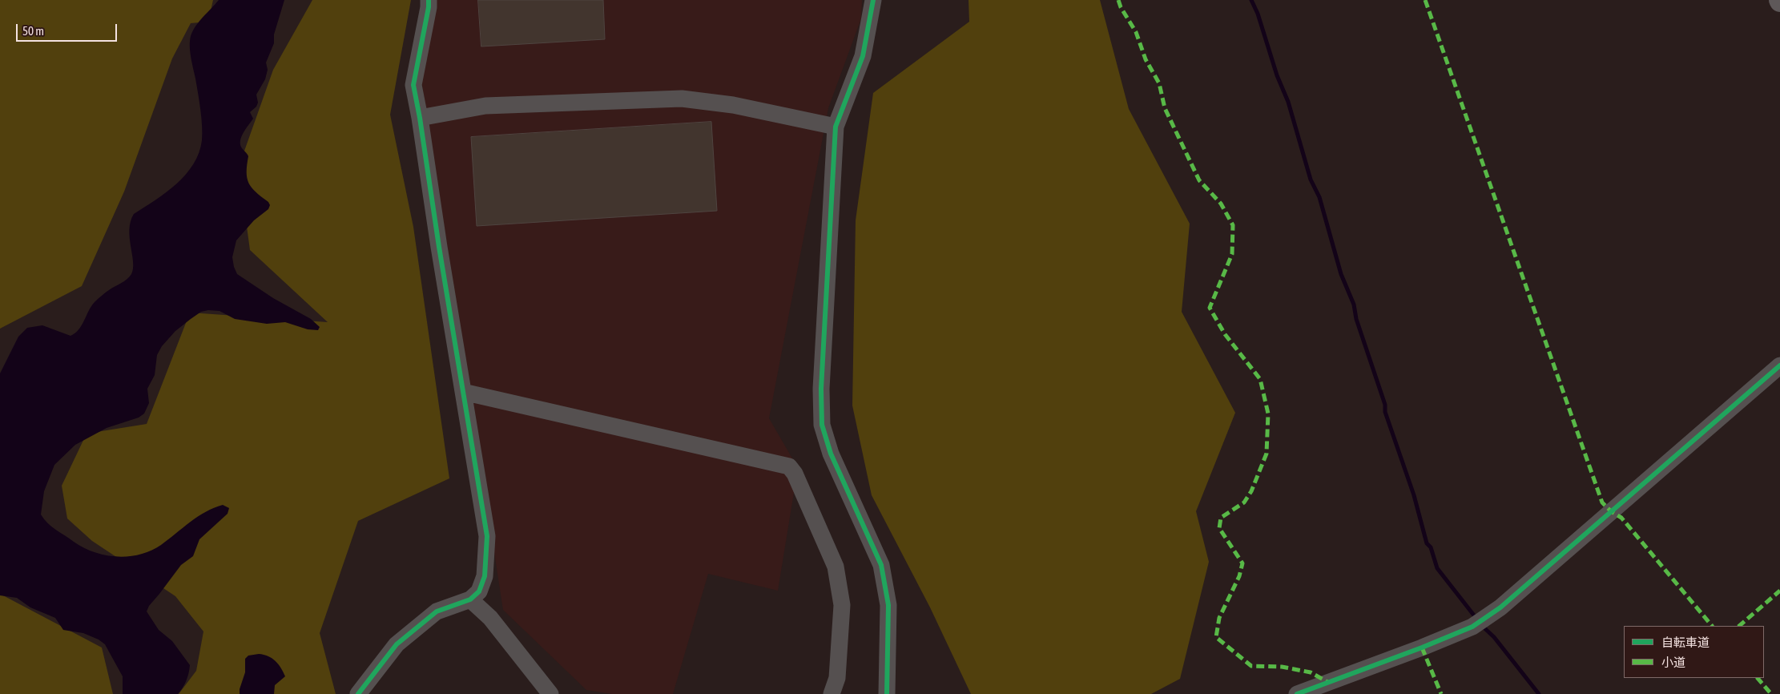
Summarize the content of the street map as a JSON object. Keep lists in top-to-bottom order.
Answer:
{
  "legend": ["自転車道", "小道"],
  "scale_bar": "50 m"
}
